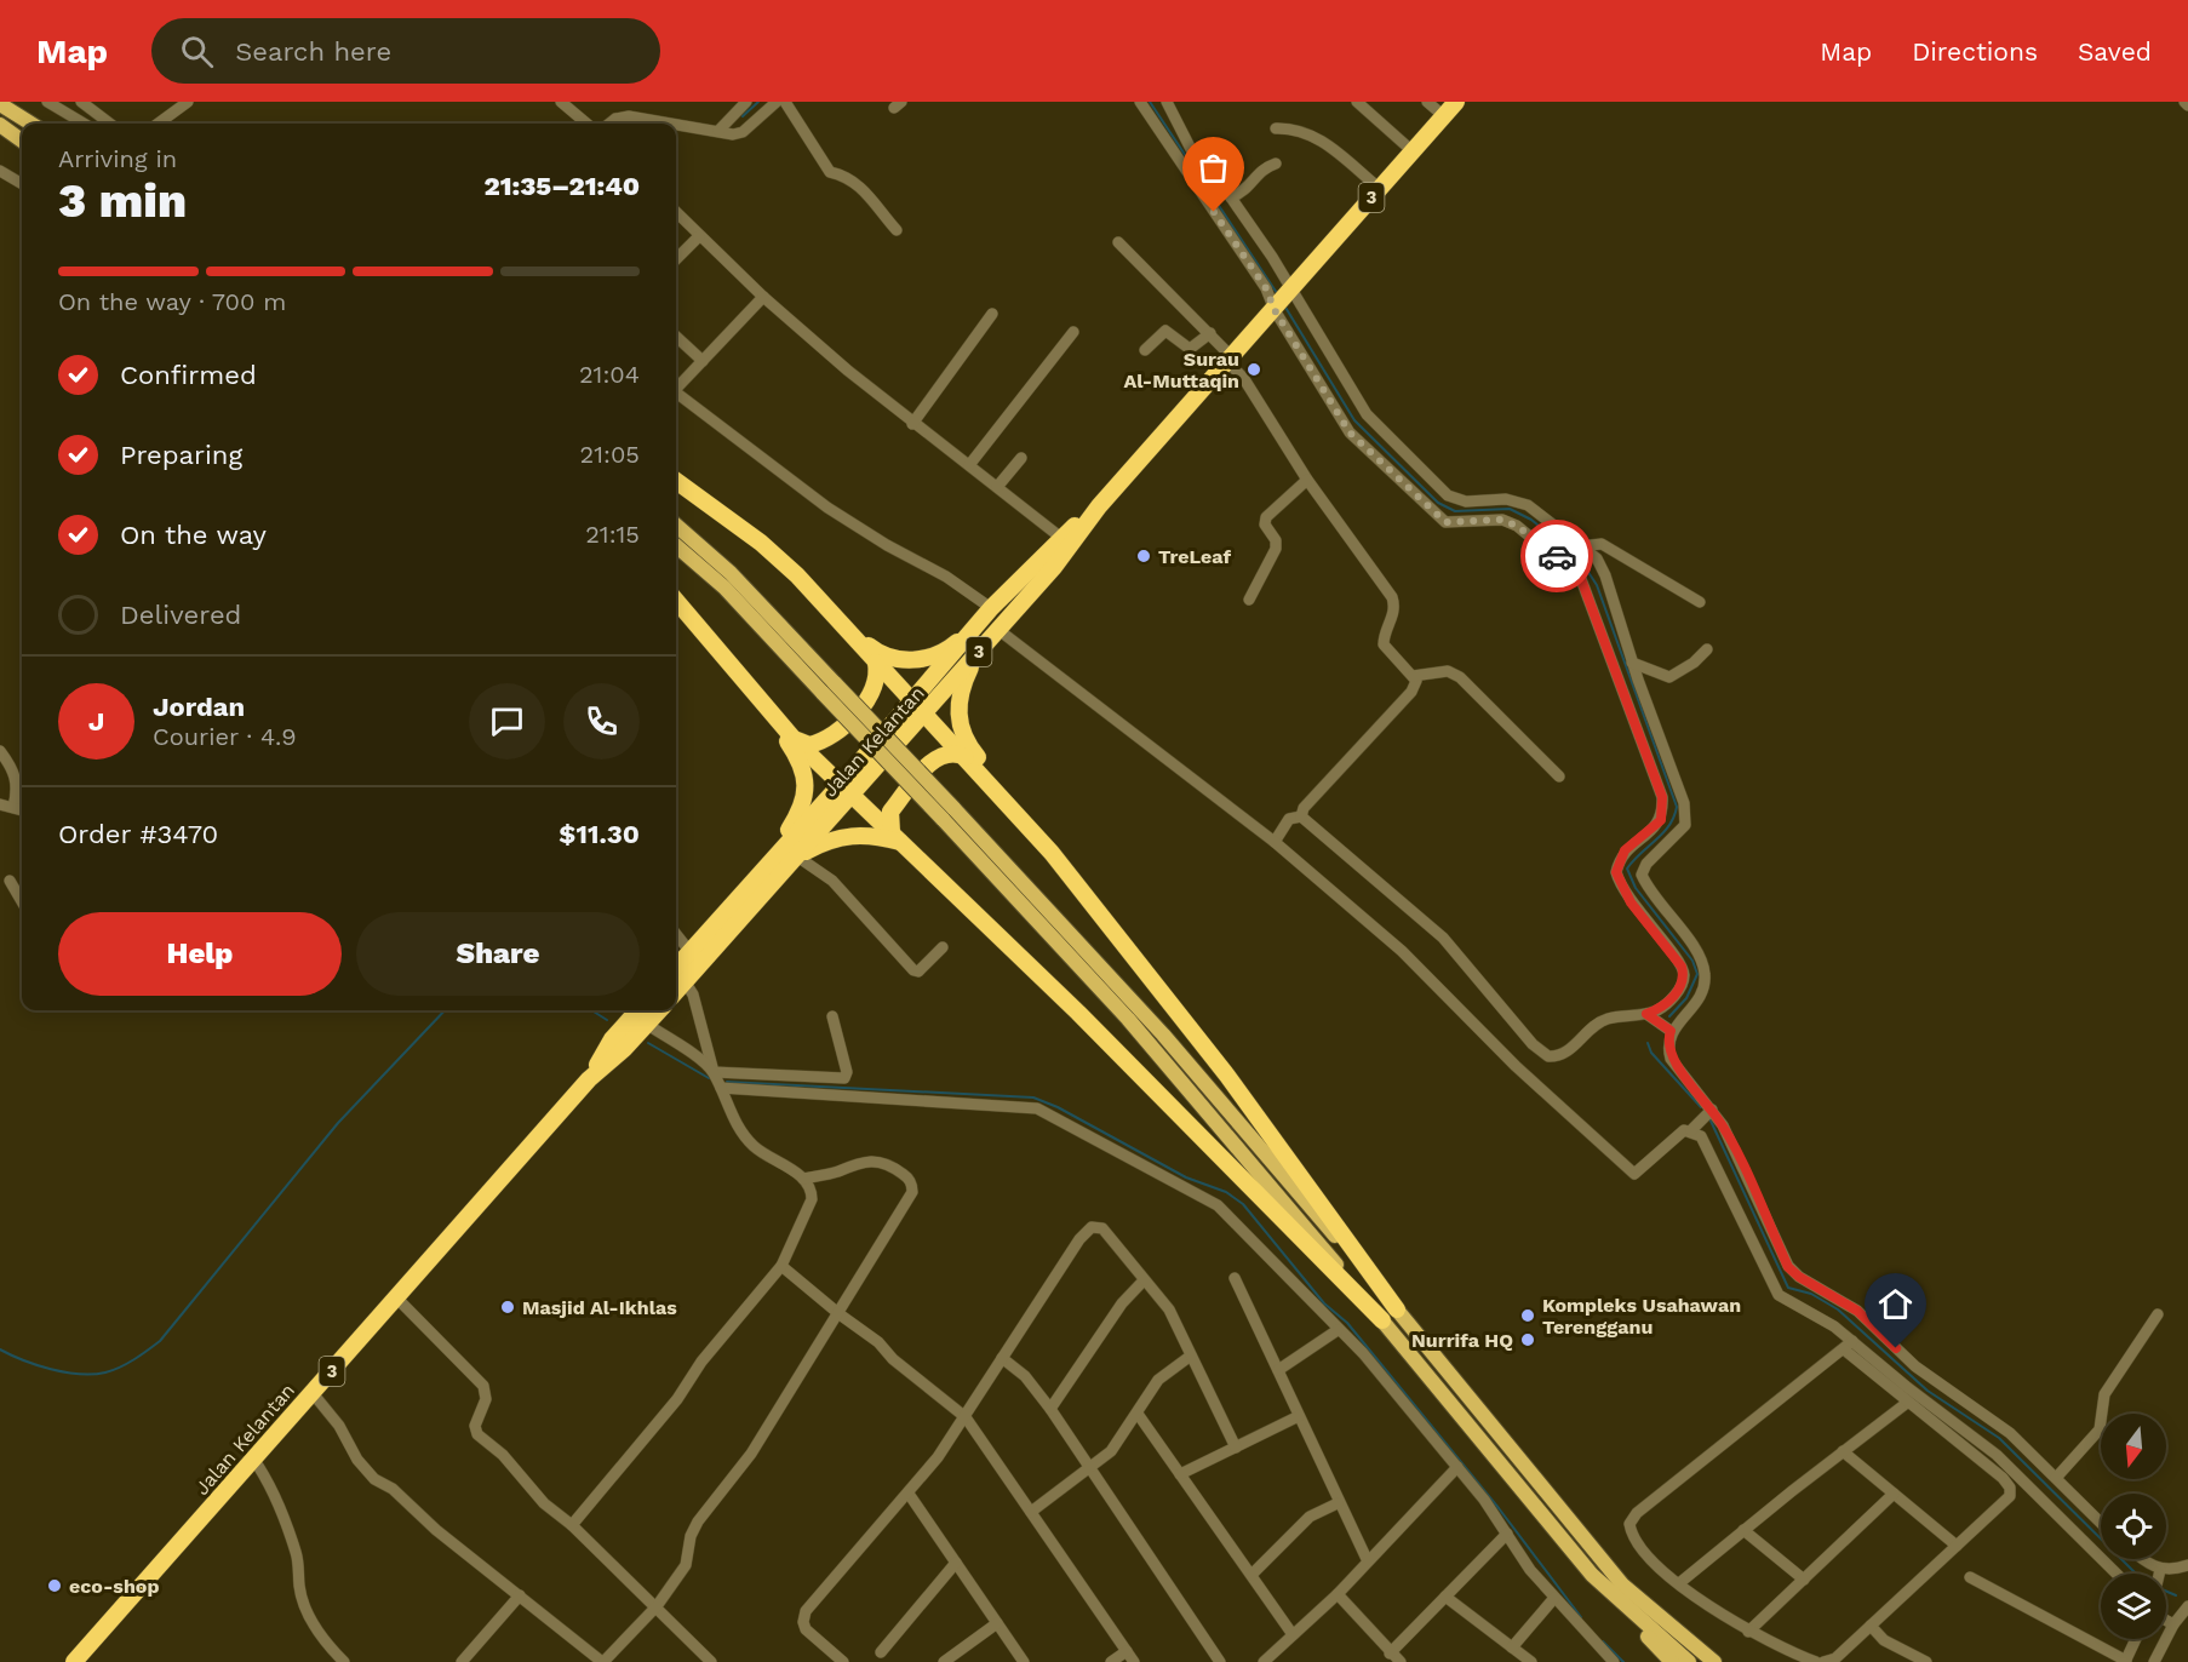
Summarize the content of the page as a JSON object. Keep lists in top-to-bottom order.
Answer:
{
  "streets": {
    "highway": ["3", "Jalan Kelantan"]
  },
  "places": [
    "Surau Al-Muttaqin",
    "TreLeaf",
    "Masjid Al-Ikhlas",
    "Kompleks Usahawan Terengganu",
    "Nurrifa HQ",
    "eco-shop"
  ],
  "north": "bottom",
  "page": {
    "header": "Map",
    "search": "Search here",
    "nav": ["Map", "Directions", "Saved"],
    "heading": ["3 min", "Arriving in", "21:35–21:40"],
    "panel": [
      "Jordan",
      "Courier · 4.9",
      "Order #3470",
      "$11.30"
    ],
    "bar": "On the way · 700 m",
    "list": [
      ["Confirmed", "21:04"],
      ["Preparing", "21:05"],
      ["On the way", "21:15"],
      "Delivered"
    ],
    "round": "J",
    "buttons": ["Help", "Share"]
  }
}
